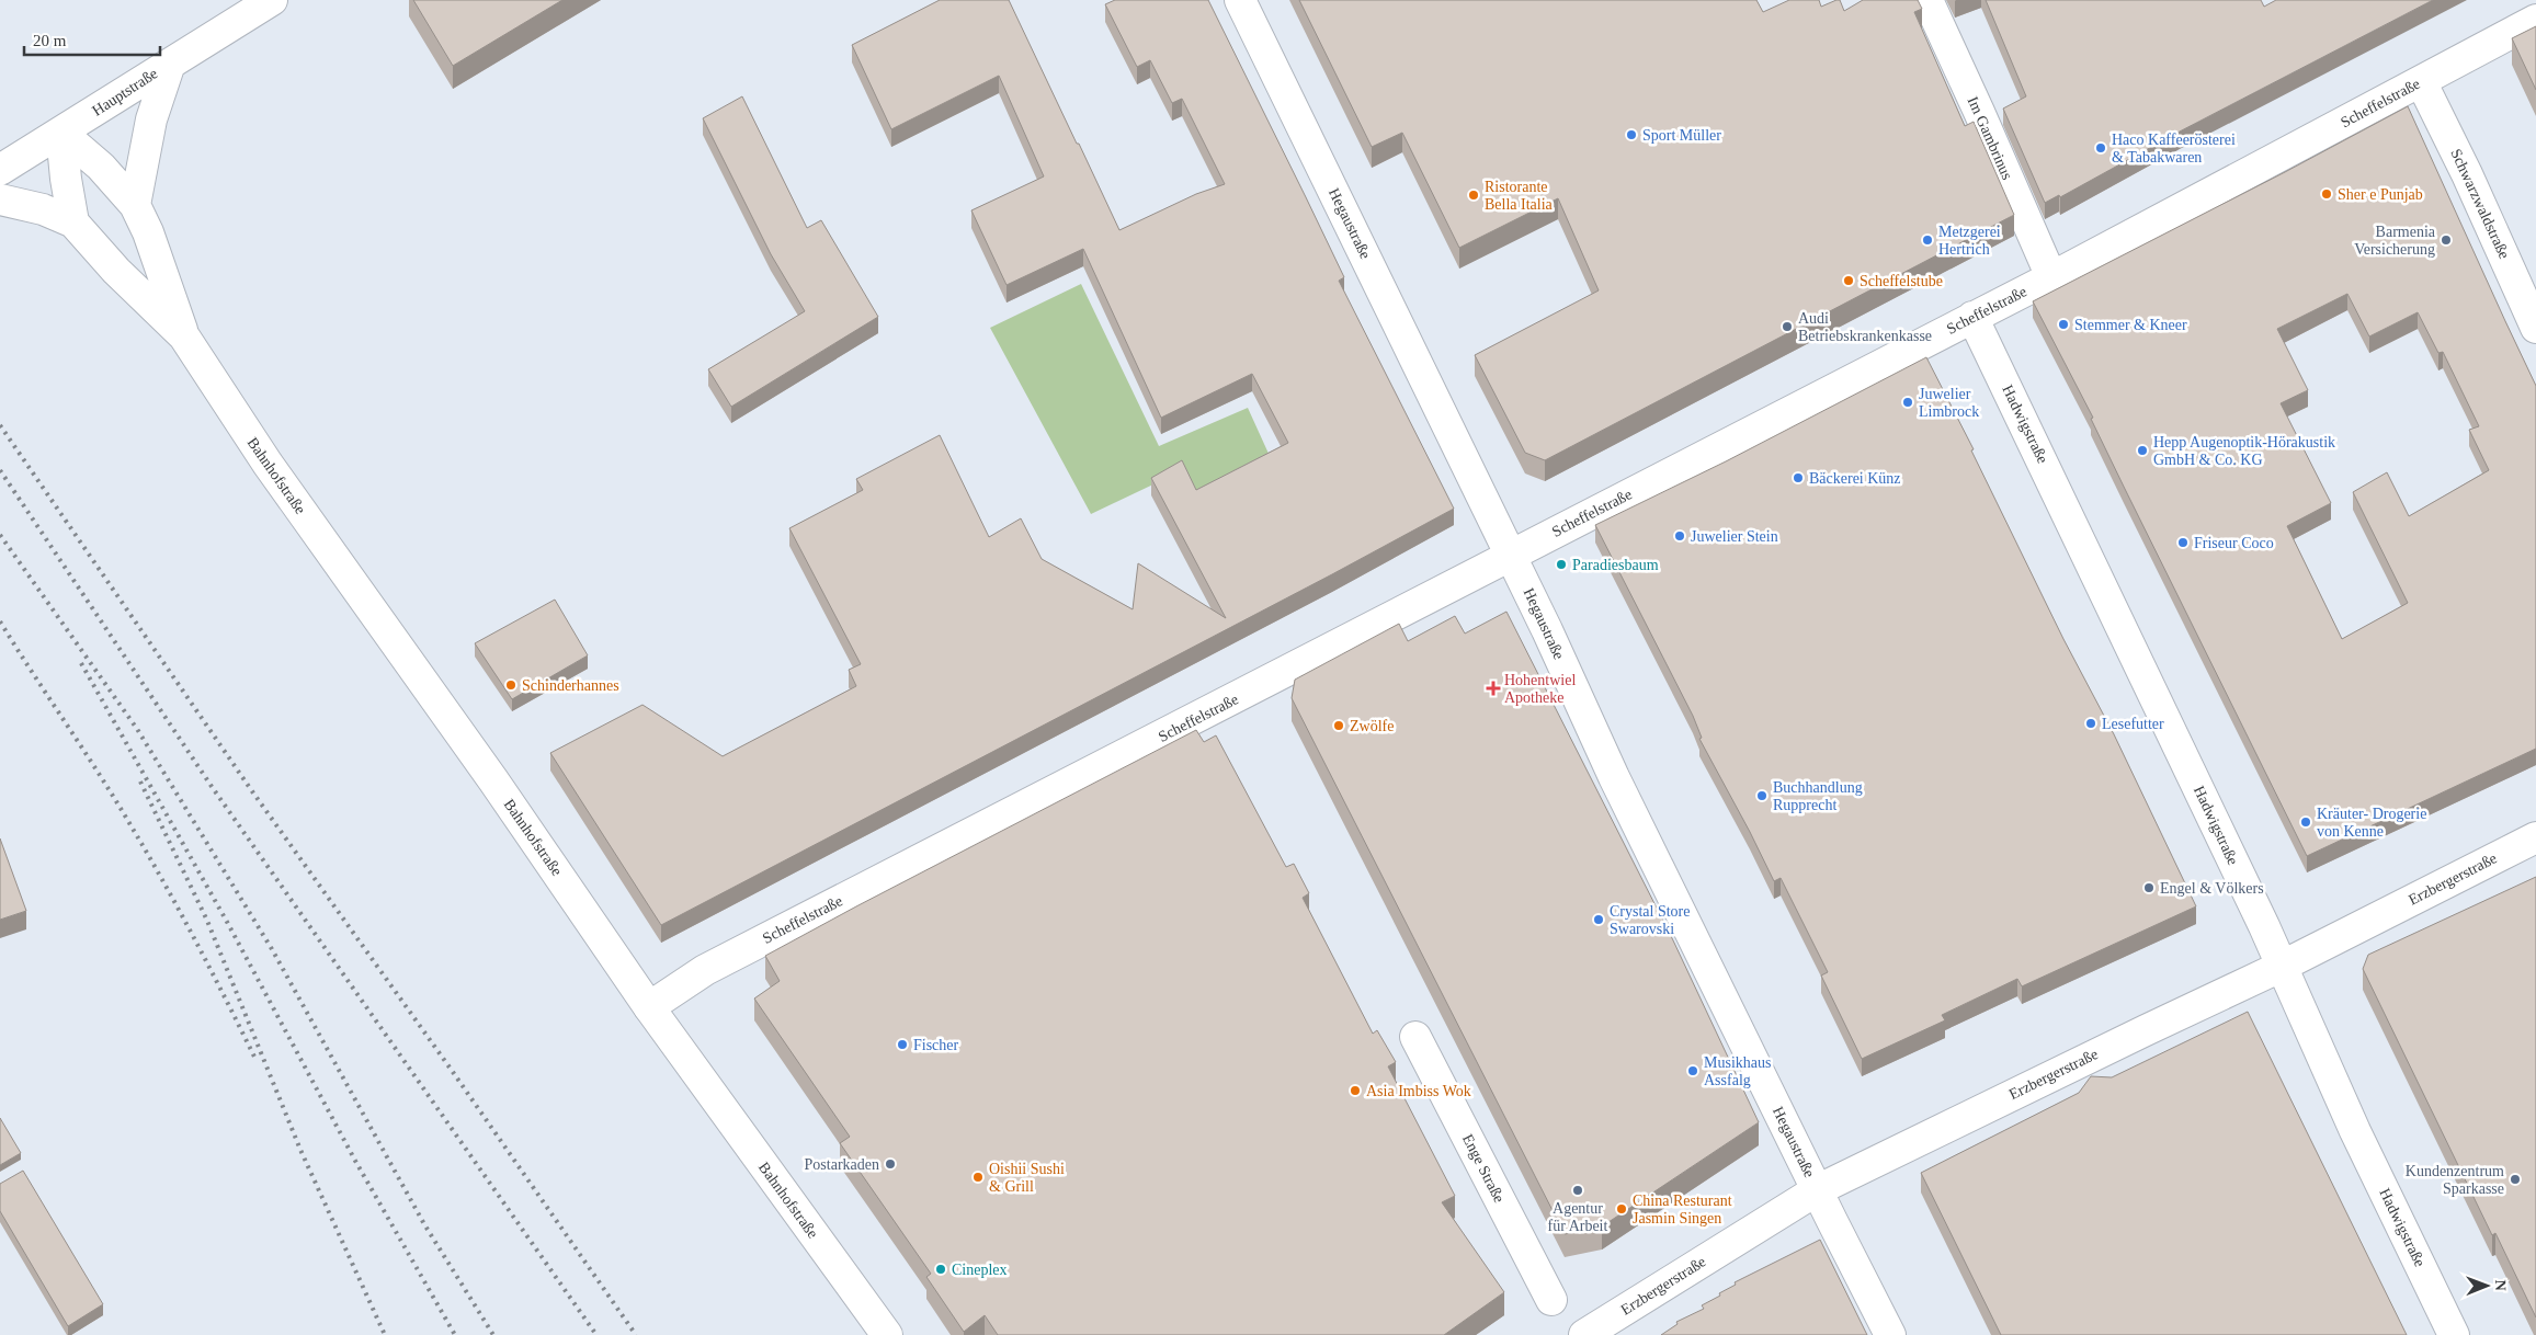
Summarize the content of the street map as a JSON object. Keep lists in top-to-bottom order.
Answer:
{
  "streets": {
    "street": [
      "Hauptstraße",
      "Scheffelstraße",
      "Im Gambrinus",
      "Schwarzwaldstraße",
      "Hegaustraße",
      "Hadwigstraße",
      "Bahnhofstraße",
      "Erzbergerstraße",
      "Enge Straße"
    ]
  },
  "crossings": [
    ["Hauptstraße", "Bahnhofstraße"],
    ["Scheffelstraße", "Im Gambrinus"],
    ["Scheffelstraße", "Schwarzwaldstraße"],
    ["Scheffelstraße", "Hegaustraße"],
    ["Scheffelstraße", "Hadwigstraße"],
    ["Scheffelstraße", "Bahnhofstraße"],
    ["Hegaustraße", "Erzbergerstraße"],
    ["Hadwigstraße", "Erzbergerstraße"]
  ],
  "places": {
    "other": [
      "Sport Müller",
      "Haco Kaffeerösterei & Tabakwaren",
      "Sher e Punjab",
      "Ristorante Bella Italia",
      "Metzgerei Hertrich",
      "Barmenia Versicherung",
      "Scheffelstube",
      "Stemmer & Kneer",
      "Audi Betriebskrankenkasse",
      "Juwelier Limbrock",
      "Hepp Augenoptik-Hörakustik GmbH & Co. KG",
      "Bäckerei Künz",
      "Juwelier Stein",
      "Friseur Coco",
      "Paradiesbaum",
      "Schinderhannes",
      "Lesefutter",
      "Zwölfe",
      "Buchhandlung Rupprecht",
      "Kräuter- Drogerie von Kenne",
      "Engel & Völkers",
      "Crystal Store Swarovski",
      "Fischer",
      "Musikhaus Assfalg",
      "Asia Imbiss Wok",
      "Postarkaden",
      "Oishii Sushi & Grill",
      "Kundenzentrum Sparkasse",
      "Agentur für Arbeit",
      "China Resturant Jasmin Singen",
      "Cineplex"
    ],
    "health": ["Hohentwiel Apotheke"]
  },
  "scale_bar": "20 m",
  "north": "right"
}
